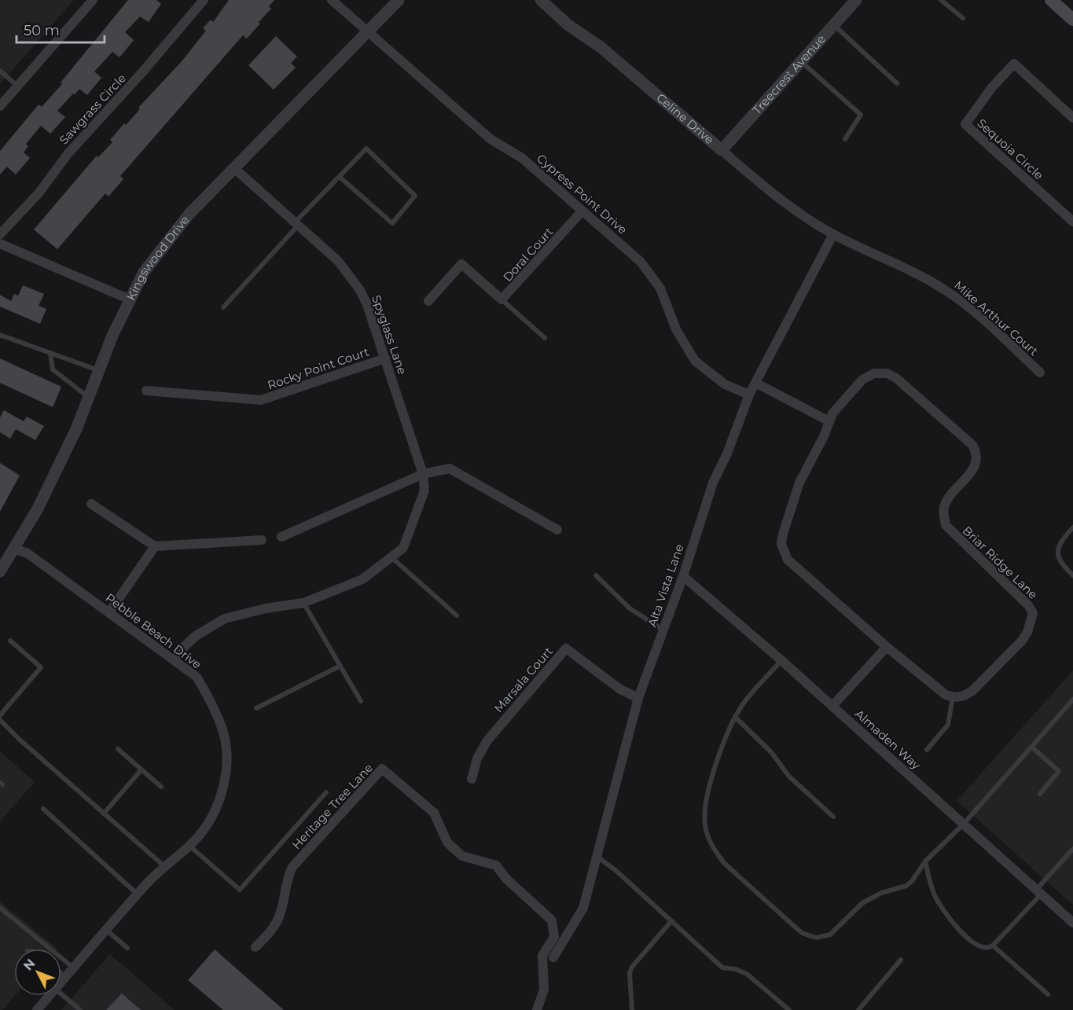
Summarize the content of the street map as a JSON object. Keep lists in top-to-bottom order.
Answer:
{
  "streets": {
    "street": [
      "Treecrest Avenue",
      "Sawgrass Circle",
      "Celine Drive",
      "Sequoia Circle",
      "Cypress Point Drive",
      "Doral Court",
      "Kingswood Drive",
      "Mike Arthur Court",
      "Spyglass Lane",
      "Rocky Point Court",
      "Briar Ridge Lane",
      "Alta Vista Lane",
      "Pebble Beach Drive",
      "Marsala Court",
      "Almaden Way",
      "Heritage Tree Lane"
    ]
  },
  "crossings": [
    ["Treecrest Avenue", "Celine Drive"],
    ["Celine Drive", "Mike Arthur Court"],
    ["Celine Drive", "Alta Vista Lane"],
    ["Cypress Point Drive", "Doral Court"],
    ["Cypress Point Drive", "Kingswood Drive"],
    ["Cypress Point Drive", "Alta Vista Lane"],
    ["Kingswood Drive", "Spyglass Lane"],
    ["Kingswood Drive", "Pebble Beach Drive"],
    ["Mike Arthur Court", "Alta Vista Lane"],
    ["Spyglass Lane", "Rocky Point Court"],
    ["Spyglass Lane", "Pebble Beach Drive"],
    ["Alta Vista Lane", "Marsala Court"],
    ["Alta Vista Lane", "Almaden Way"]
  ],
  "scale_bar": "50 m",
  "north": "top left"
}
